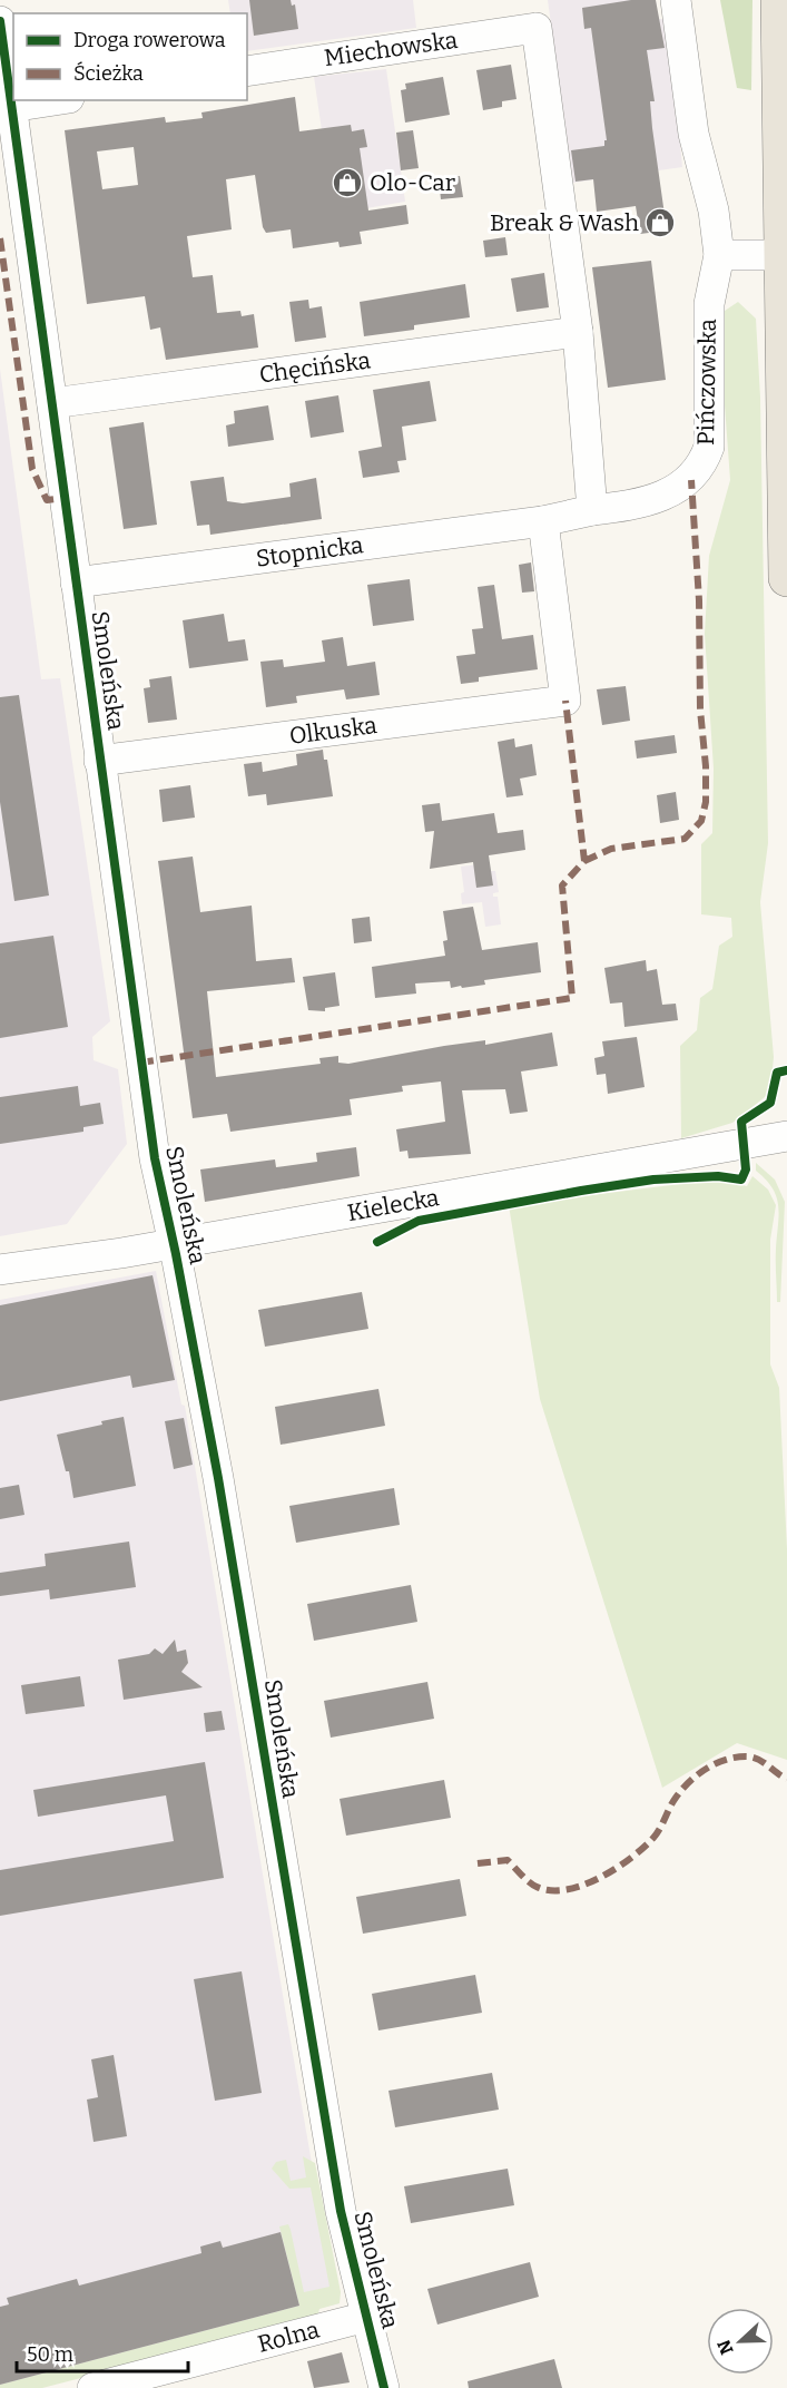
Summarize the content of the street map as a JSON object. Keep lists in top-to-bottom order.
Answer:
{
  "streets": {
    "street": [
      "Miechowska",
      "Chęcińska",
      "Pińczowska",
      "Stopnicka",
      "Smoleńska",
      "Olkuska",
      "Kielecka",
      "Rolna"
    ]
  },
  "crossings": [
    ["Miechowska", "Chęcińska"],
    ["Chęcińska", "Smoleńska"],
    ["Pińczowska", "Stopnicka"],
    ["Pińczowska", "Olkuska"],
    ["Stopnicka", "Smoleńska"],
    ["Stopnicka", "Olkuska"],
    ["Smoleńska", "Olkuska"],
    ["Smoleńska", "Kielecka"],
    ["Smoleńska", "Rolna"]
  ],
  "places": {
    "shop": ["Olo-Car", "Break & Wash"]
  },
  "legend": ["Droga rowerowa", "Ścieżka"],
  "scale_bar": "50 m",
  "north": "left"
}
